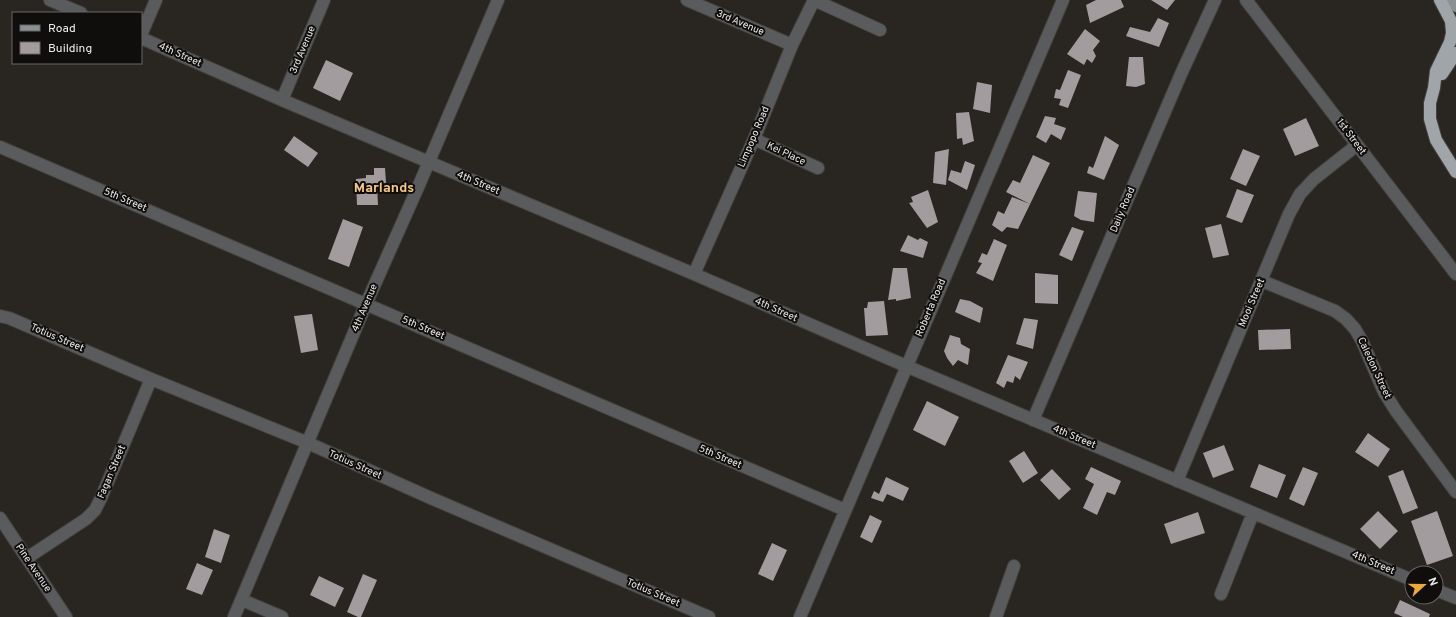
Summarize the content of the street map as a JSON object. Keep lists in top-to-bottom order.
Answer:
{
  "streets": {
    "street": [
      "3rd Avenue",
      "4th Street",
      "Limpopo Road",
      "1st Street",
      "Kei Place",
      "5th Street",
      "Daily Road",
      "Mooi Street",
      "4th Avenue",
      "Roberta Road",
      "Totius Street",
      "Caledon Street",
      "Fagan Street",
      "Pine Avenue"
    ]
  },
  "crossings": [
    ["3rd Avenue", "4th Street"],
    ["3rd Avenue", "Limpopo Road"],
    ["4th Street", "Limpopo Road"],
    ["4th Street", "Daily Road"],
    ["4th Street", "Mooi Street"],
    ["4th Street", "4th Avenue"],
    ["4th Street", "Roberta Road"],
    ["Limpopo Road", "Kei Place"],
    ["1st Street", "Mooi Street"],
    ["5th Street", "4th Avenue"],
    ["5th Street", "Roberta Road"],
    ["Mooi Street", "Caledon Street"],
    ["4th Avenue", "Totius Street"],
    ["Totius Street", "Fagan Street"],
    ["Fagan Street", "Pine Avenue"]
  ],
  "districts": ["Marlands"],
  "legend": ["Road", "Building"],
  "north": "right"
}
